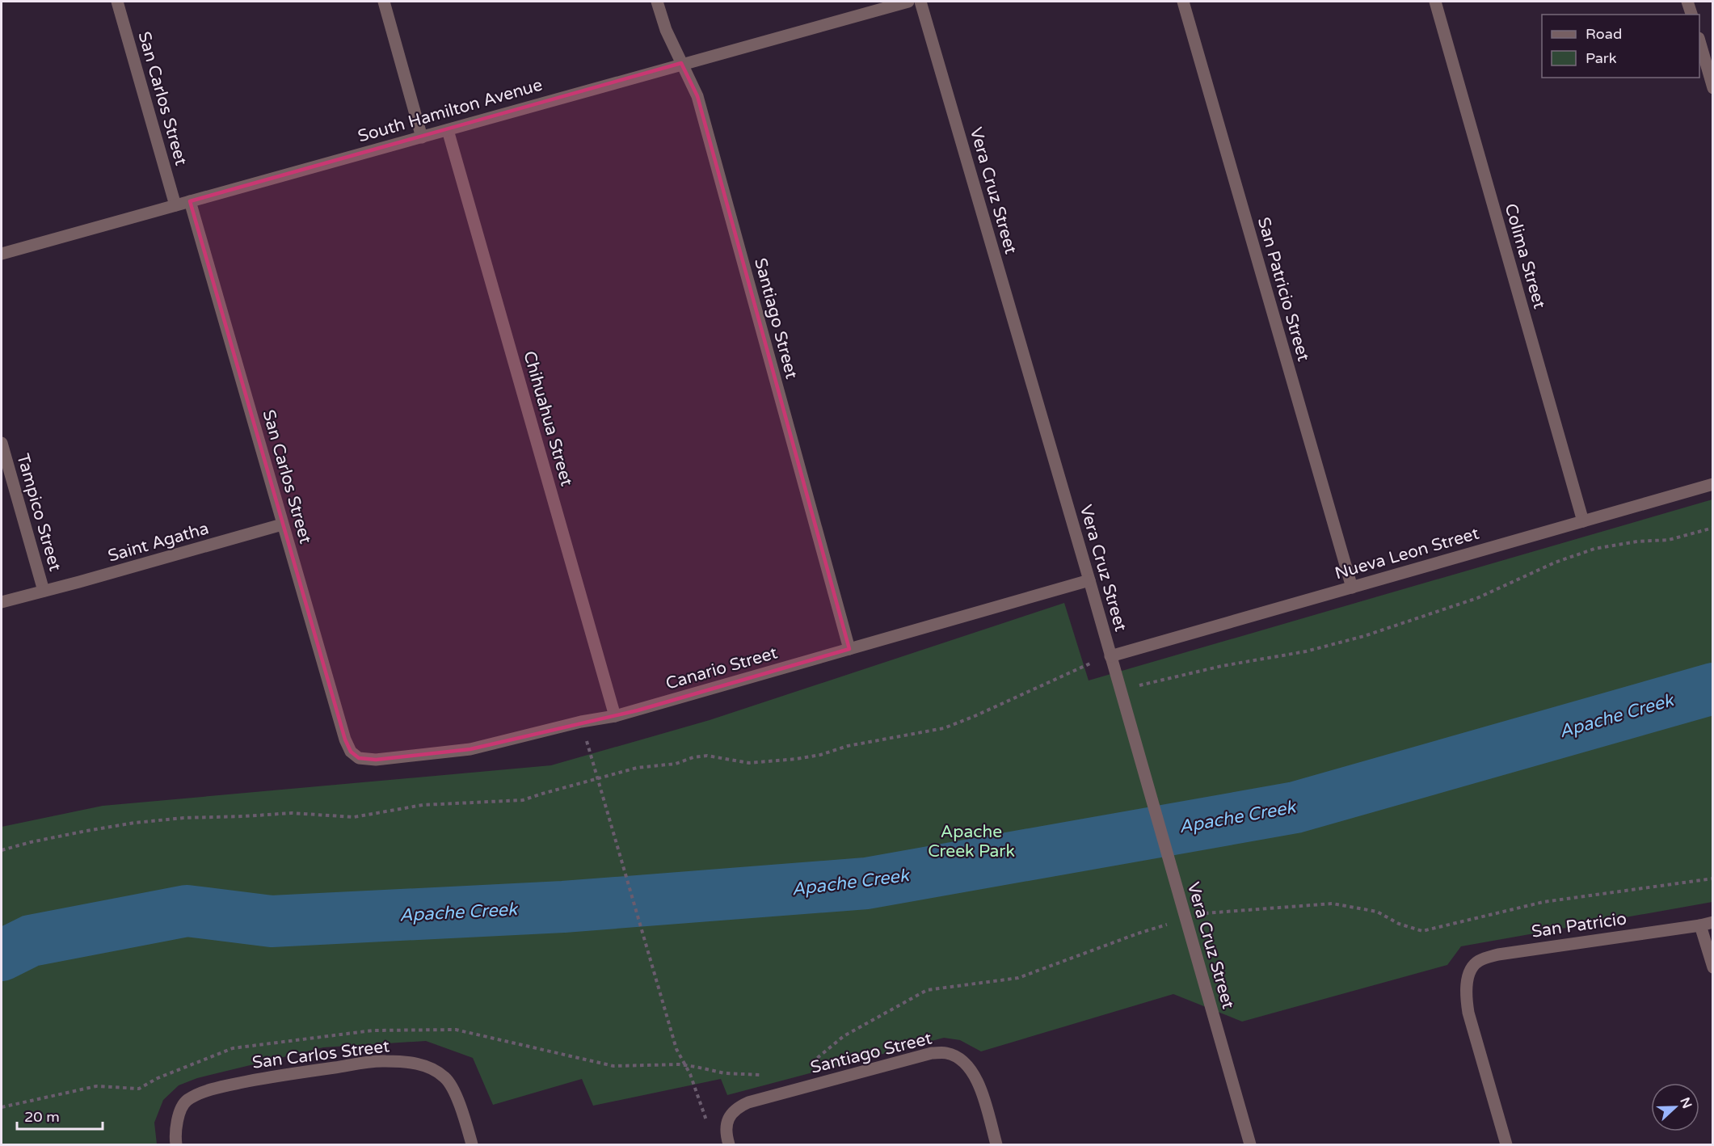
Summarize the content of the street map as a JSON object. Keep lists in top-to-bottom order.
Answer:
{
  "streets": {
    "street": [
      "San Carlos Street",
      "South Hamilton Avenue",
      "Vera Cruz Street",
      "Colima Street",
      "San Patricio Street",
      "Santiago Street",
      "Chihuahua Street",
      "Tampico Street",
      "Saint Agatha",
      "Nueva Leon Street",
      "Canario Street",
      "San Patricio"
    ]
  },
  "crossings": [
    ["San Carlos Street", "South Hamilton Avenue"],
    ["San Carlos Street", "Saint Agatha"],
    ["San Carlos Street", "Canario Street"],
    ["South Hamilton Avenue", "Santiago Street"],
    ["South Hamilton Avenue", "Chihuahua Street"],
    ["Vera Cruz Street", "Nueva Leon Street"],
    ["Vera Cruz Street", "Canario Street"],
    ["Colima Street", "Nueva Leon Street"],
    ["San Patricio Street", "Nueva Leon Street"],
    ["Santiago Street", "Canario Street"],
    ["Chihuahua Street", "Canario Street"],
    ["Tampico Street", "Saint Agatha"]
  ],
  "water": ["Apache Creek"],
  "parks": ["Apache Creek Park"],
  "legend": ["Road", "Park"],
  "scale_bar": "20 m",
  "north": "right"
}
